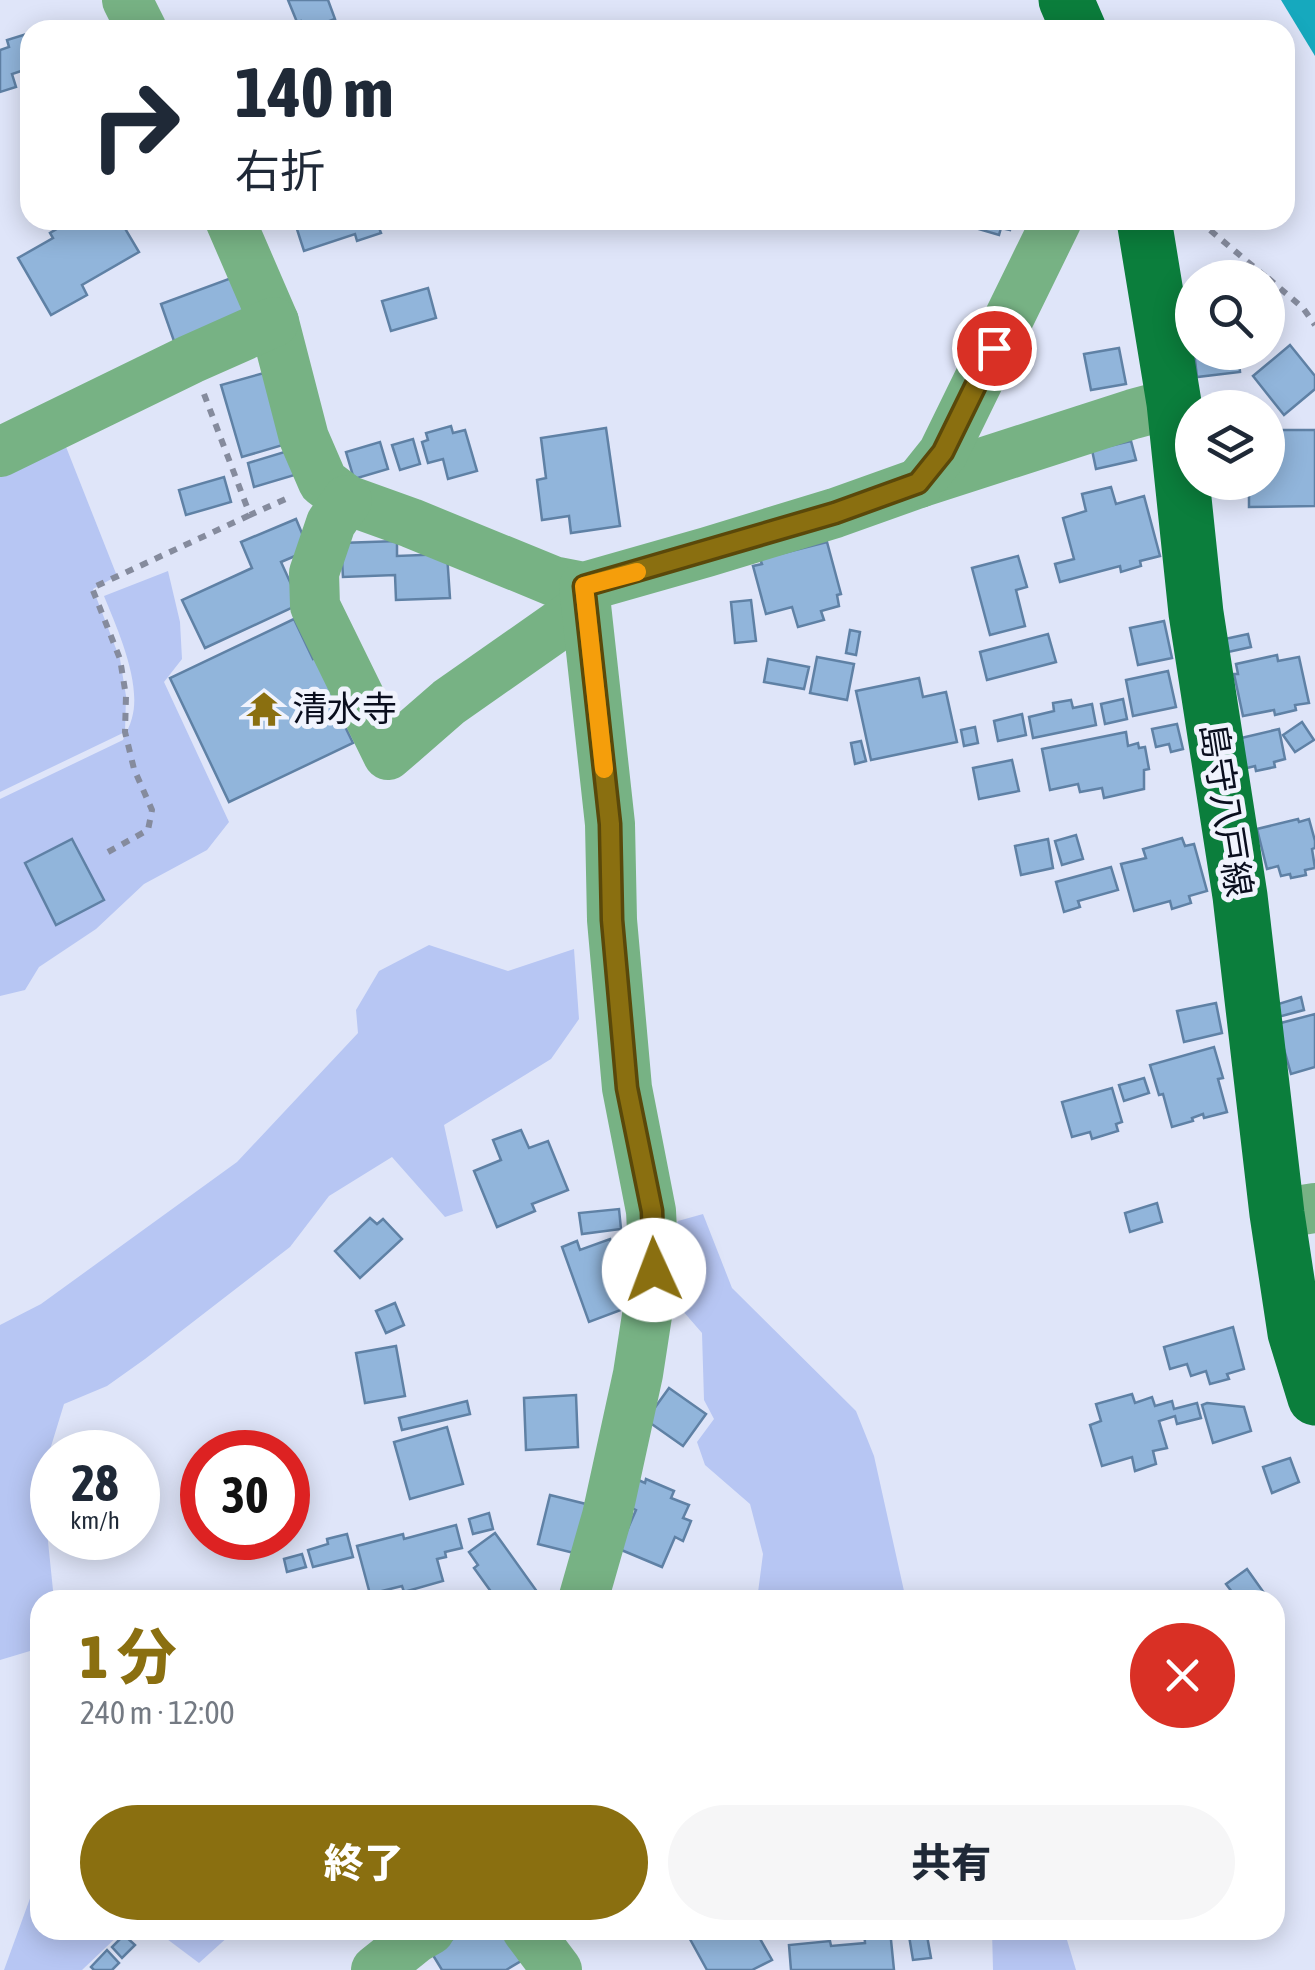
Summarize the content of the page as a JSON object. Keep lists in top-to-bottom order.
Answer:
{
  "streets": {
    "main road": ["島守八戸線"]
  },
  "places": {
    "temple": ["清水寺"]
  },
  "page": {
    "turn": ["140 m", "右折"],
    "speed": "28 km/h",
    "limit": "30",
    "heading": ["1 分", "240 m · 12:00"],
    "buttons": ["終了", "共有"]
  }
}
